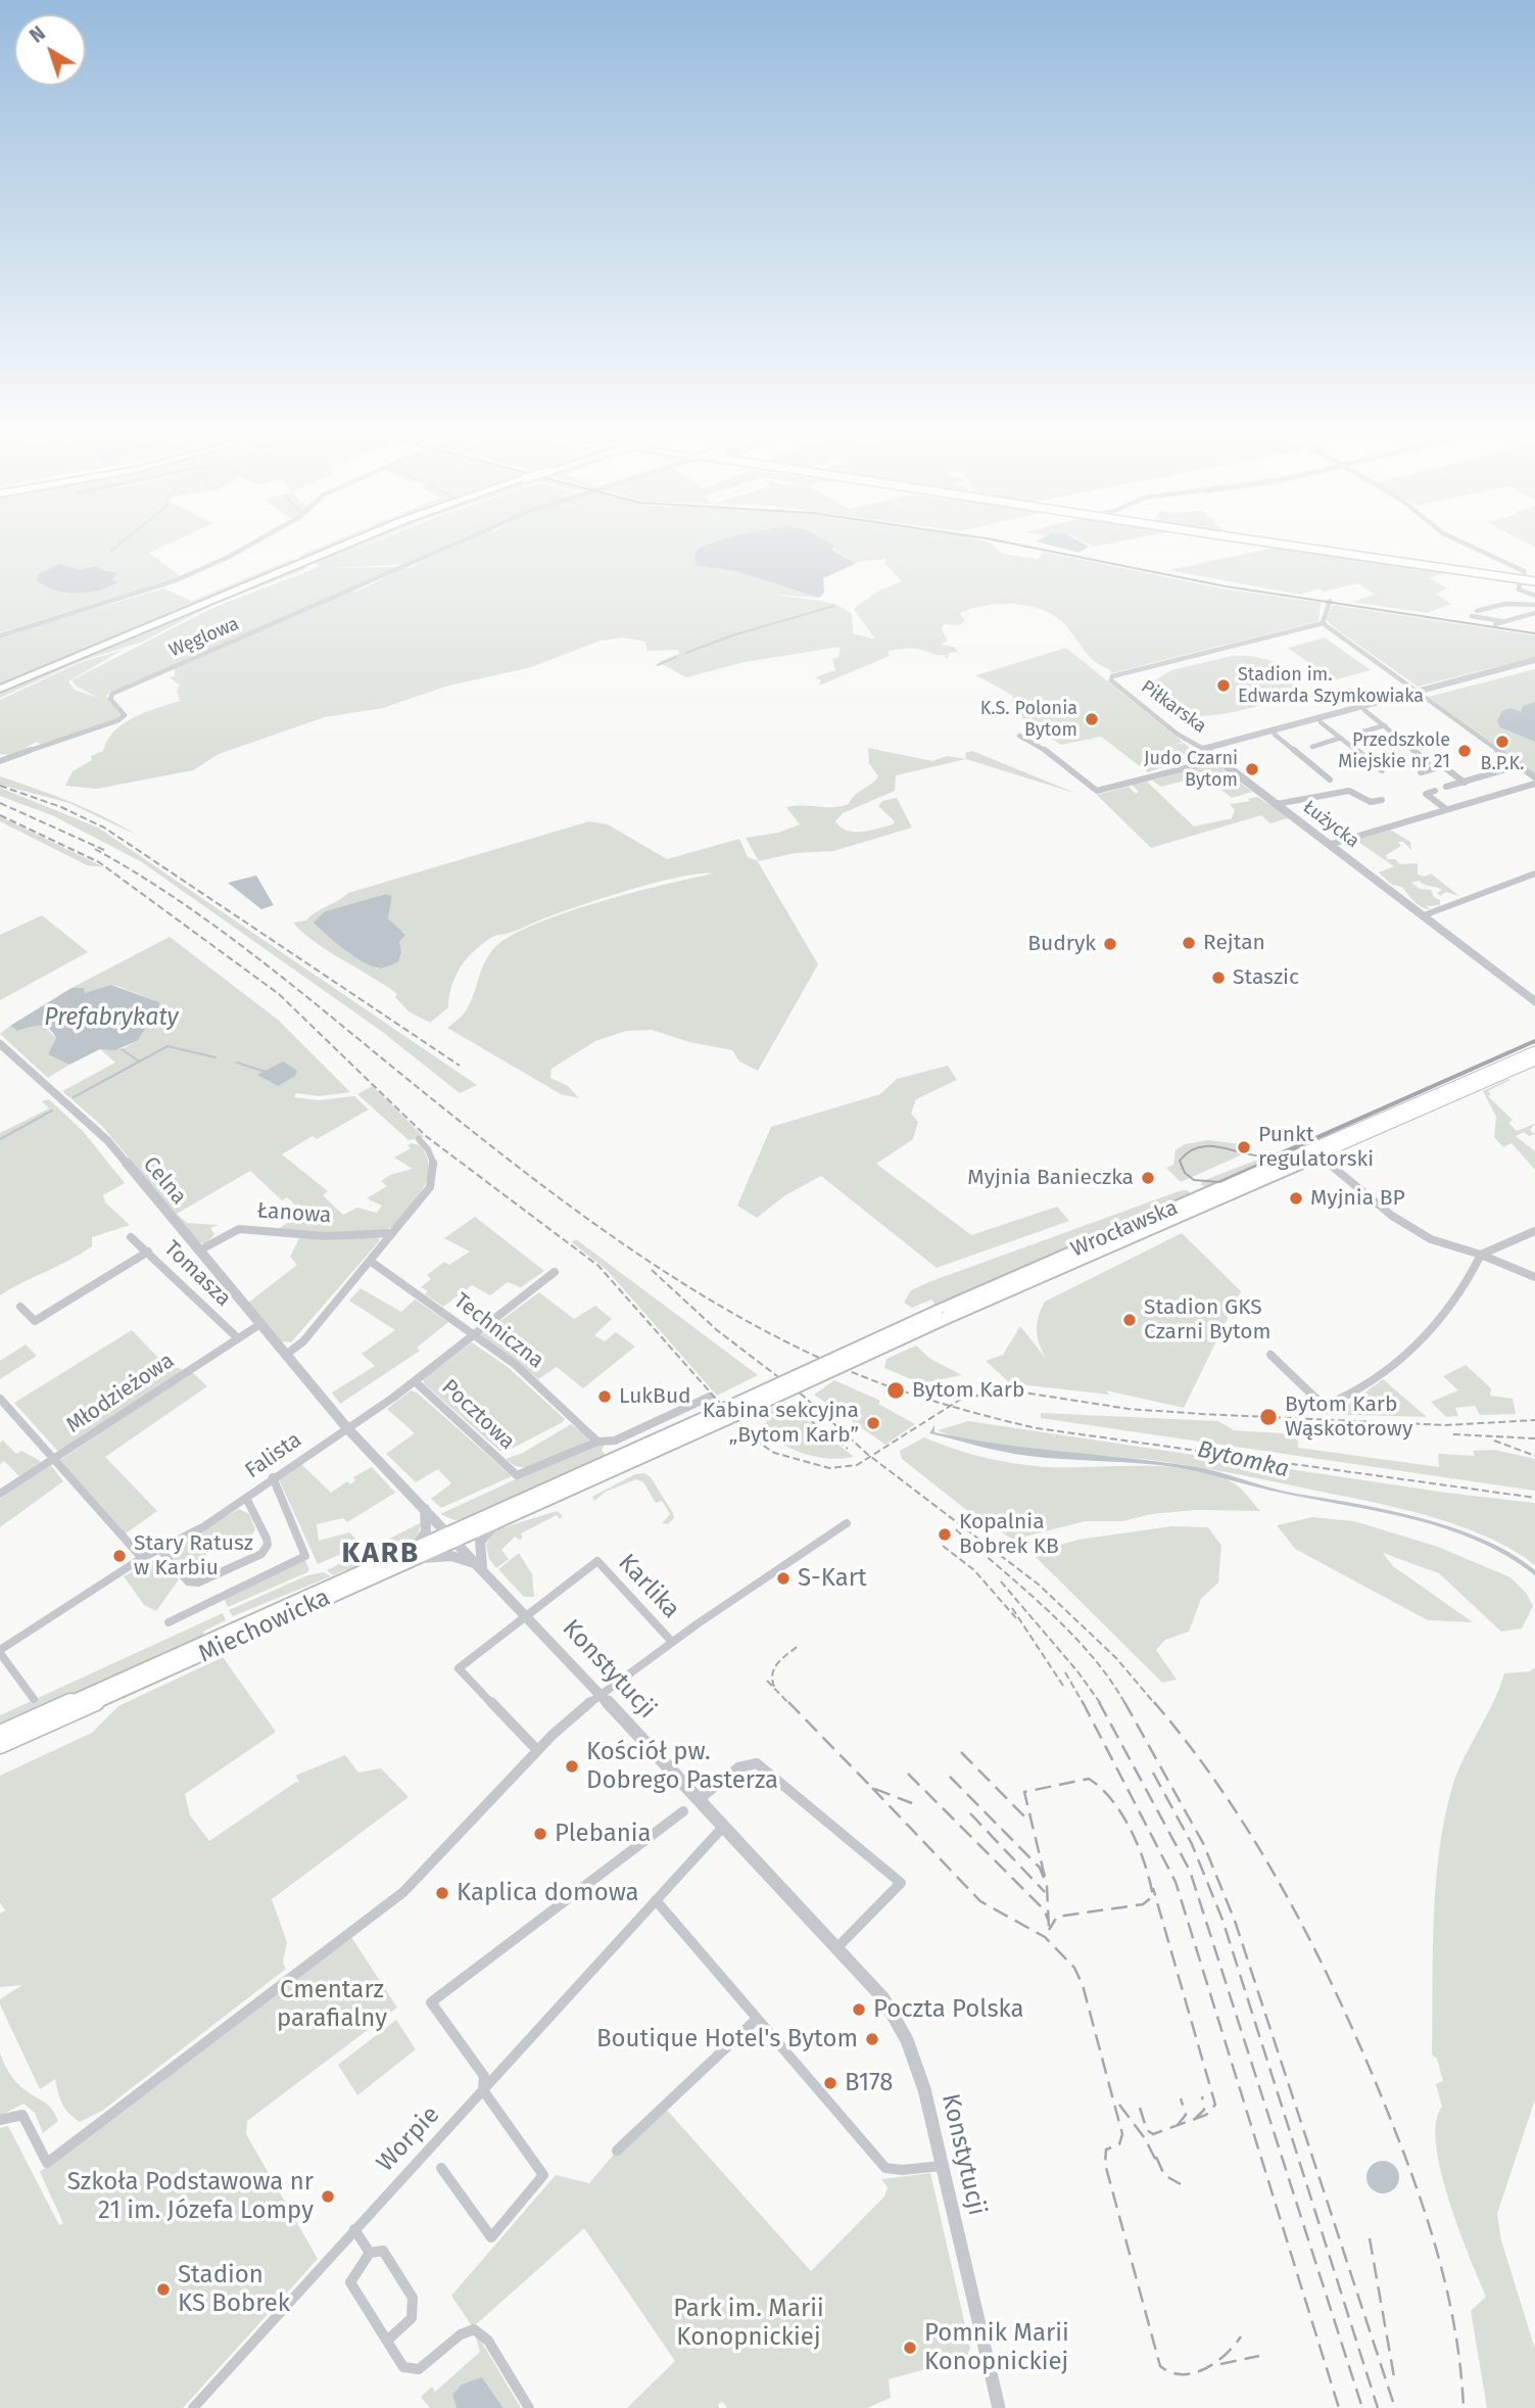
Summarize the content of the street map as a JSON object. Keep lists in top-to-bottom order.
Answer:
{
  "streets": {
    "main road": ["Wrocławska", "Miechowicka"],
    "street": [
      "Węglowa",
      "Piłkarska",
      "Łużycka",
      "Celna",
      "Łanowa",
      "Tomasza",
      "Techniczna",
      "Młodzieżowa",
      "Pocztowa",
      "Falista",
      "Karlika",
      "Konstytucji",
      "Worpie"
    ]
  },
  "crossings": [
    ["Piłkarska", "Łużycka"],
    ["Celna", "Łanowa"],
    ["Celna", "Młodzieżowa"],
    ["Celna", "Konstytucji"],
    ["Wrocławska", "Miechowicka"],
    ["Tomasza", "Młodzieżowa"],
    ["Techniczna", "Pocztowa"],
    ["Techniczna", "Falista"],
    ["Pocztowa", "Falista"],
    ["Falista", "Konstytucji"],
    ["Karlika", "Konstytucji"],
    ["Miechowicka", "Konstytucji"],
    ["Konstytucji", "Worpie"]
  ],
  "districts": ["KARB"],
  "water": ["Prefabrykaty", "Bytomka"],
  "parks": ["Cmentarz parafialny", "Park im. Marii Konopnickiej"],
  "places": [
    "Stadion im. Edwarda Szymkowiaka",
    "K.S. Polonia Bytom",
    "B.P.K.",
    "Przedszkole Miejskie nr 21",
    "Judo Czarni Bytom",
    "Rejtan",
    "Budryk",
    "Staszic",
    "Punkt regulatorski",
    "Myjnia Banieczka",
    "Myjnia BP",
    "Stadion GKS Czarni Bytom",
    "Bytom Karb",
    "LukBud",
    "Bytom Karb Wąskotorowy",
    "Kabina sekcyjna „Bytom Karb”",
    "Kopalnia Bobrek KB",
    "Stary Ratusz w Karbiu",
    "S-Kart",
    "Kościół pw. Dobrego Pasterza",
    "Plebania",
    "Kaplica domowa",
    "Poczta Polska",
    "Boutique Hotel's Bytom",
    "B178",
    "Szkoła Podstawowa nr 21 im. Józefa Lompy",
    "Stadion KS Bobrek",
    "Pomnik Marii Konopnickiej"
  ],
  "north": "top left"
}
